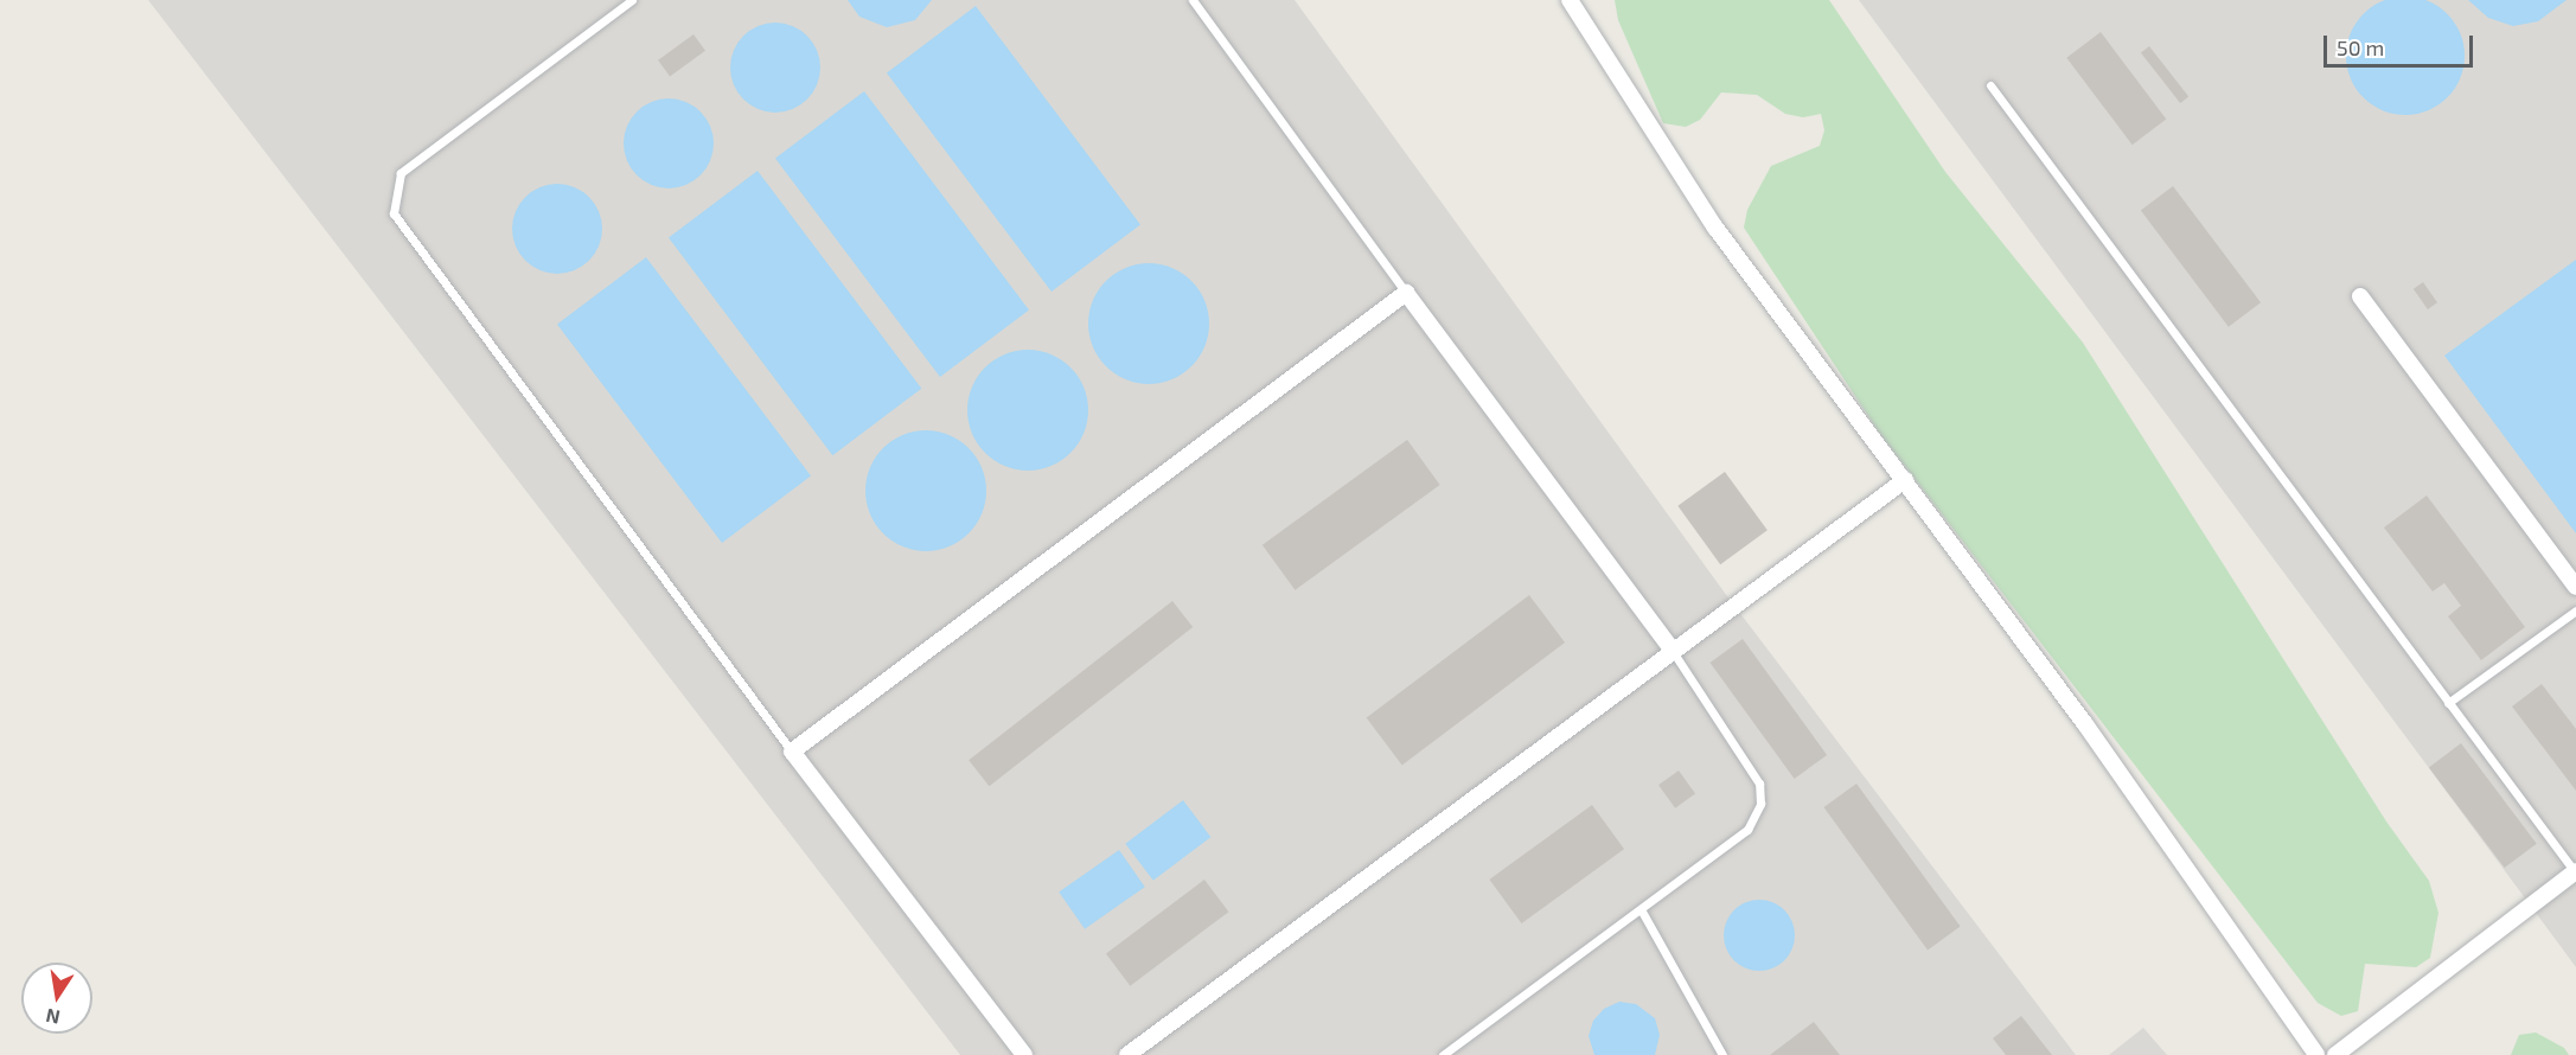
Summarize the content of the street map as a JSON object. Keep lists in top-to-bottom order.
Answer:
{
  "scale_bar": "50 m",
  "north": "bottom"
}
